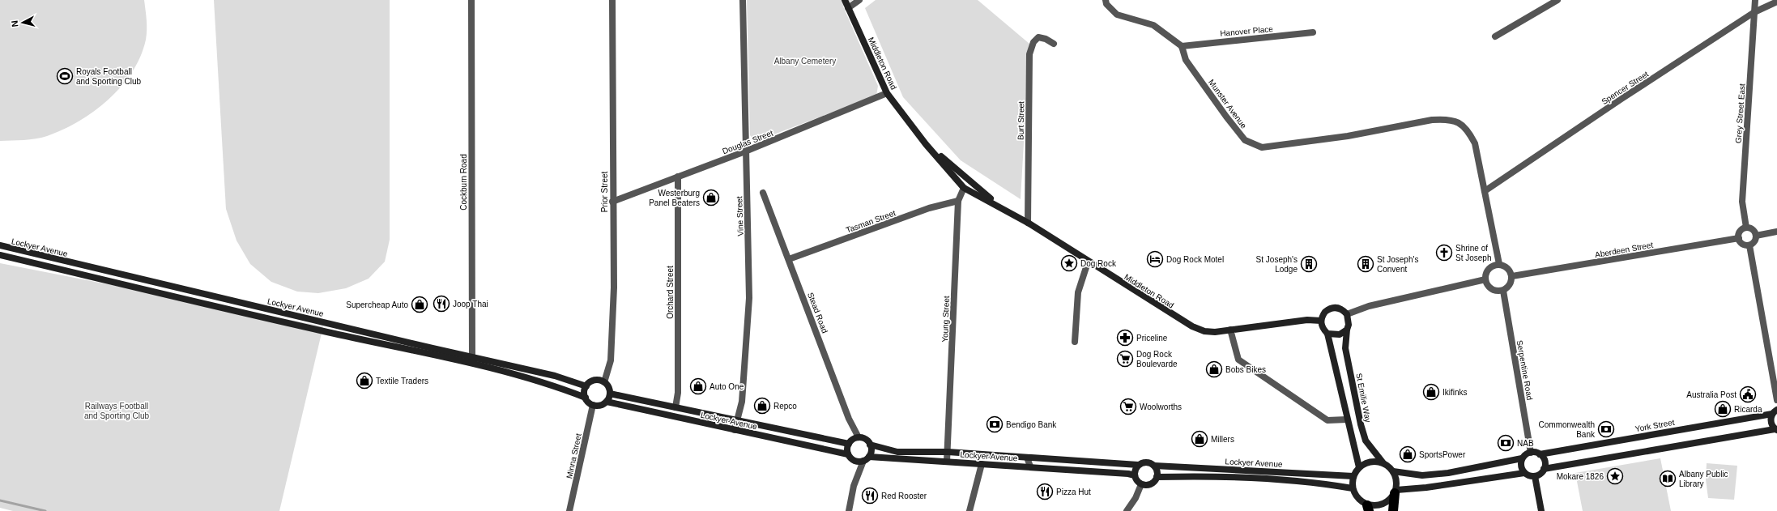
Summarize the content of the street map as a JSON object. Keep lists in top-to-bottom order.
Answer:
{
  "streets": {
    "main road": [
      "Middleton Road",
      "Lockyer Avenue",
      "St Emilie Way",
      "York Street"
    ],
    "street": [
      "Hanover Place",
      "Spencer Street",
      "Munster Avenue",
      "Grey Street East",
      "Burt Street",
      "Douglas Street",
      "Cockburn Road",
      "Prior Street",
      "Vine Street",
      "Tasman Street",
      "Aberdeen Street",
      "Orchard Street",
      "Stead Road",
      "Young Street",
      "Serpentine Road",
      "Minna Street"
    ]
  },
  "crossings": [
    ["Hanover Place", "Munster Avenue"],
    ["Middleton Road", "Burt Street"],
    ["Middleton Road", "Douglas Street"],
    ["Middleton Road", "Young Street"],
    ["Middleton Road", "St Emilie Way"],
    ["Spencer Street", "Munster Avenue"],
    ["Spencer Street", "Grey Street East"],
    ["Grey Street East", "Aberdeen Street"],
    ["Douglas Street", "Prior Street"],
    ["Douglas Street", "Vine Street"],
    ["Douglas Street", "Orchard Street"],
    ["Cockburn Road", "Lockyer Avenue"],
    ["Prior Street", "Lockyer Avenue"],
    ["Prior Street", "Minna Street"],
    ["Vine Street", "Lockyer Avenue"],
    ["Tasman Street", "Stead Road"],
    ["Tasman Street", "Young Street"],
    ["Lockyer Avenue", "Orchard Street"],
    ["Lockyer Avenue", "Stead Road"],
    ["Lockyer Avenue", "Young Street"],
    ["Lockyer Avenue", "St Emilie Way"],
    ["Lockyer Avenue", "Minna Street"],
    ["Aberdeen Street", "Serpentine Road"],
    ["Serpentine Road", "York Street"]
  ],
  "parks": ["Albany Cemetery", "Railways Football and Sporting Club"],
  "places": {
    "sports": ["Royals Football and Sporting Club"],
    "shop": [
      "Westerburg Panel Beaters",
      "Supercheap Auto",
      "Bobs Bikes",
      "Textile Traders",
      "Auto One",
      "Ikifinks",
      "Repco",
      "Ricarda",
      "Millers",
      "SportsPower"
    ],
    "church": ["Shrine of St Joseph"],
    "hotel": ["Dog Rock Motel"],
    "place": ["Dog Rock", "Mokare 1826"],
    "building": ["St Joseph's Lodge", "St Joseph's Convent"],
    "restaurant": ["Joop Thai", "Pizza Hut", "Red Rooster"],
    "pharmacy": ["Priceline"],
    "supermarket": ["Dog Rock Boulevarde", "Woolworths"],
    "public building": ["Australia Post"],
    "bank": ["Bendigo Bank", "Commonwealth Bank", "NAB"],
    "library": ["Albany Public Library"]
  },
  "north": "left"
}
